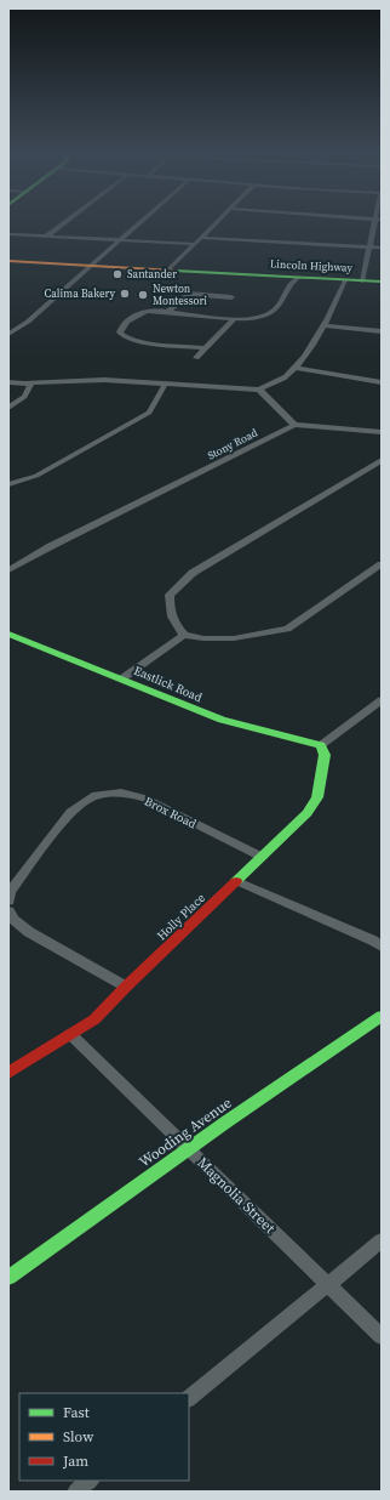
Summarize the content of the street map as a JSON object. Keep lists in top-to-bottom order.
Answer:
{
  "streets": {
    "street": [
      "Lincoln Highway",
      "Stony Road",
      "Eastlick Road",
      "Brox Road",
      "Holly Place",
      "Wooding Avenue",
      "Magnolia Street"
    ]
  },
  "crossings": [
    ["Eastlick Road", "Holly Place"],
    ["Brox Road", "Holly Place"],
    ["Holly Place", "Magnolia Street"],
    ["Wooding Avenue", "Magnolia Street"]
  ],
  "places": ["Santander", "Calima Bakery", "Newton Montessori"],
  "legend": ["Fast", "Slow", "Jam"]
}
